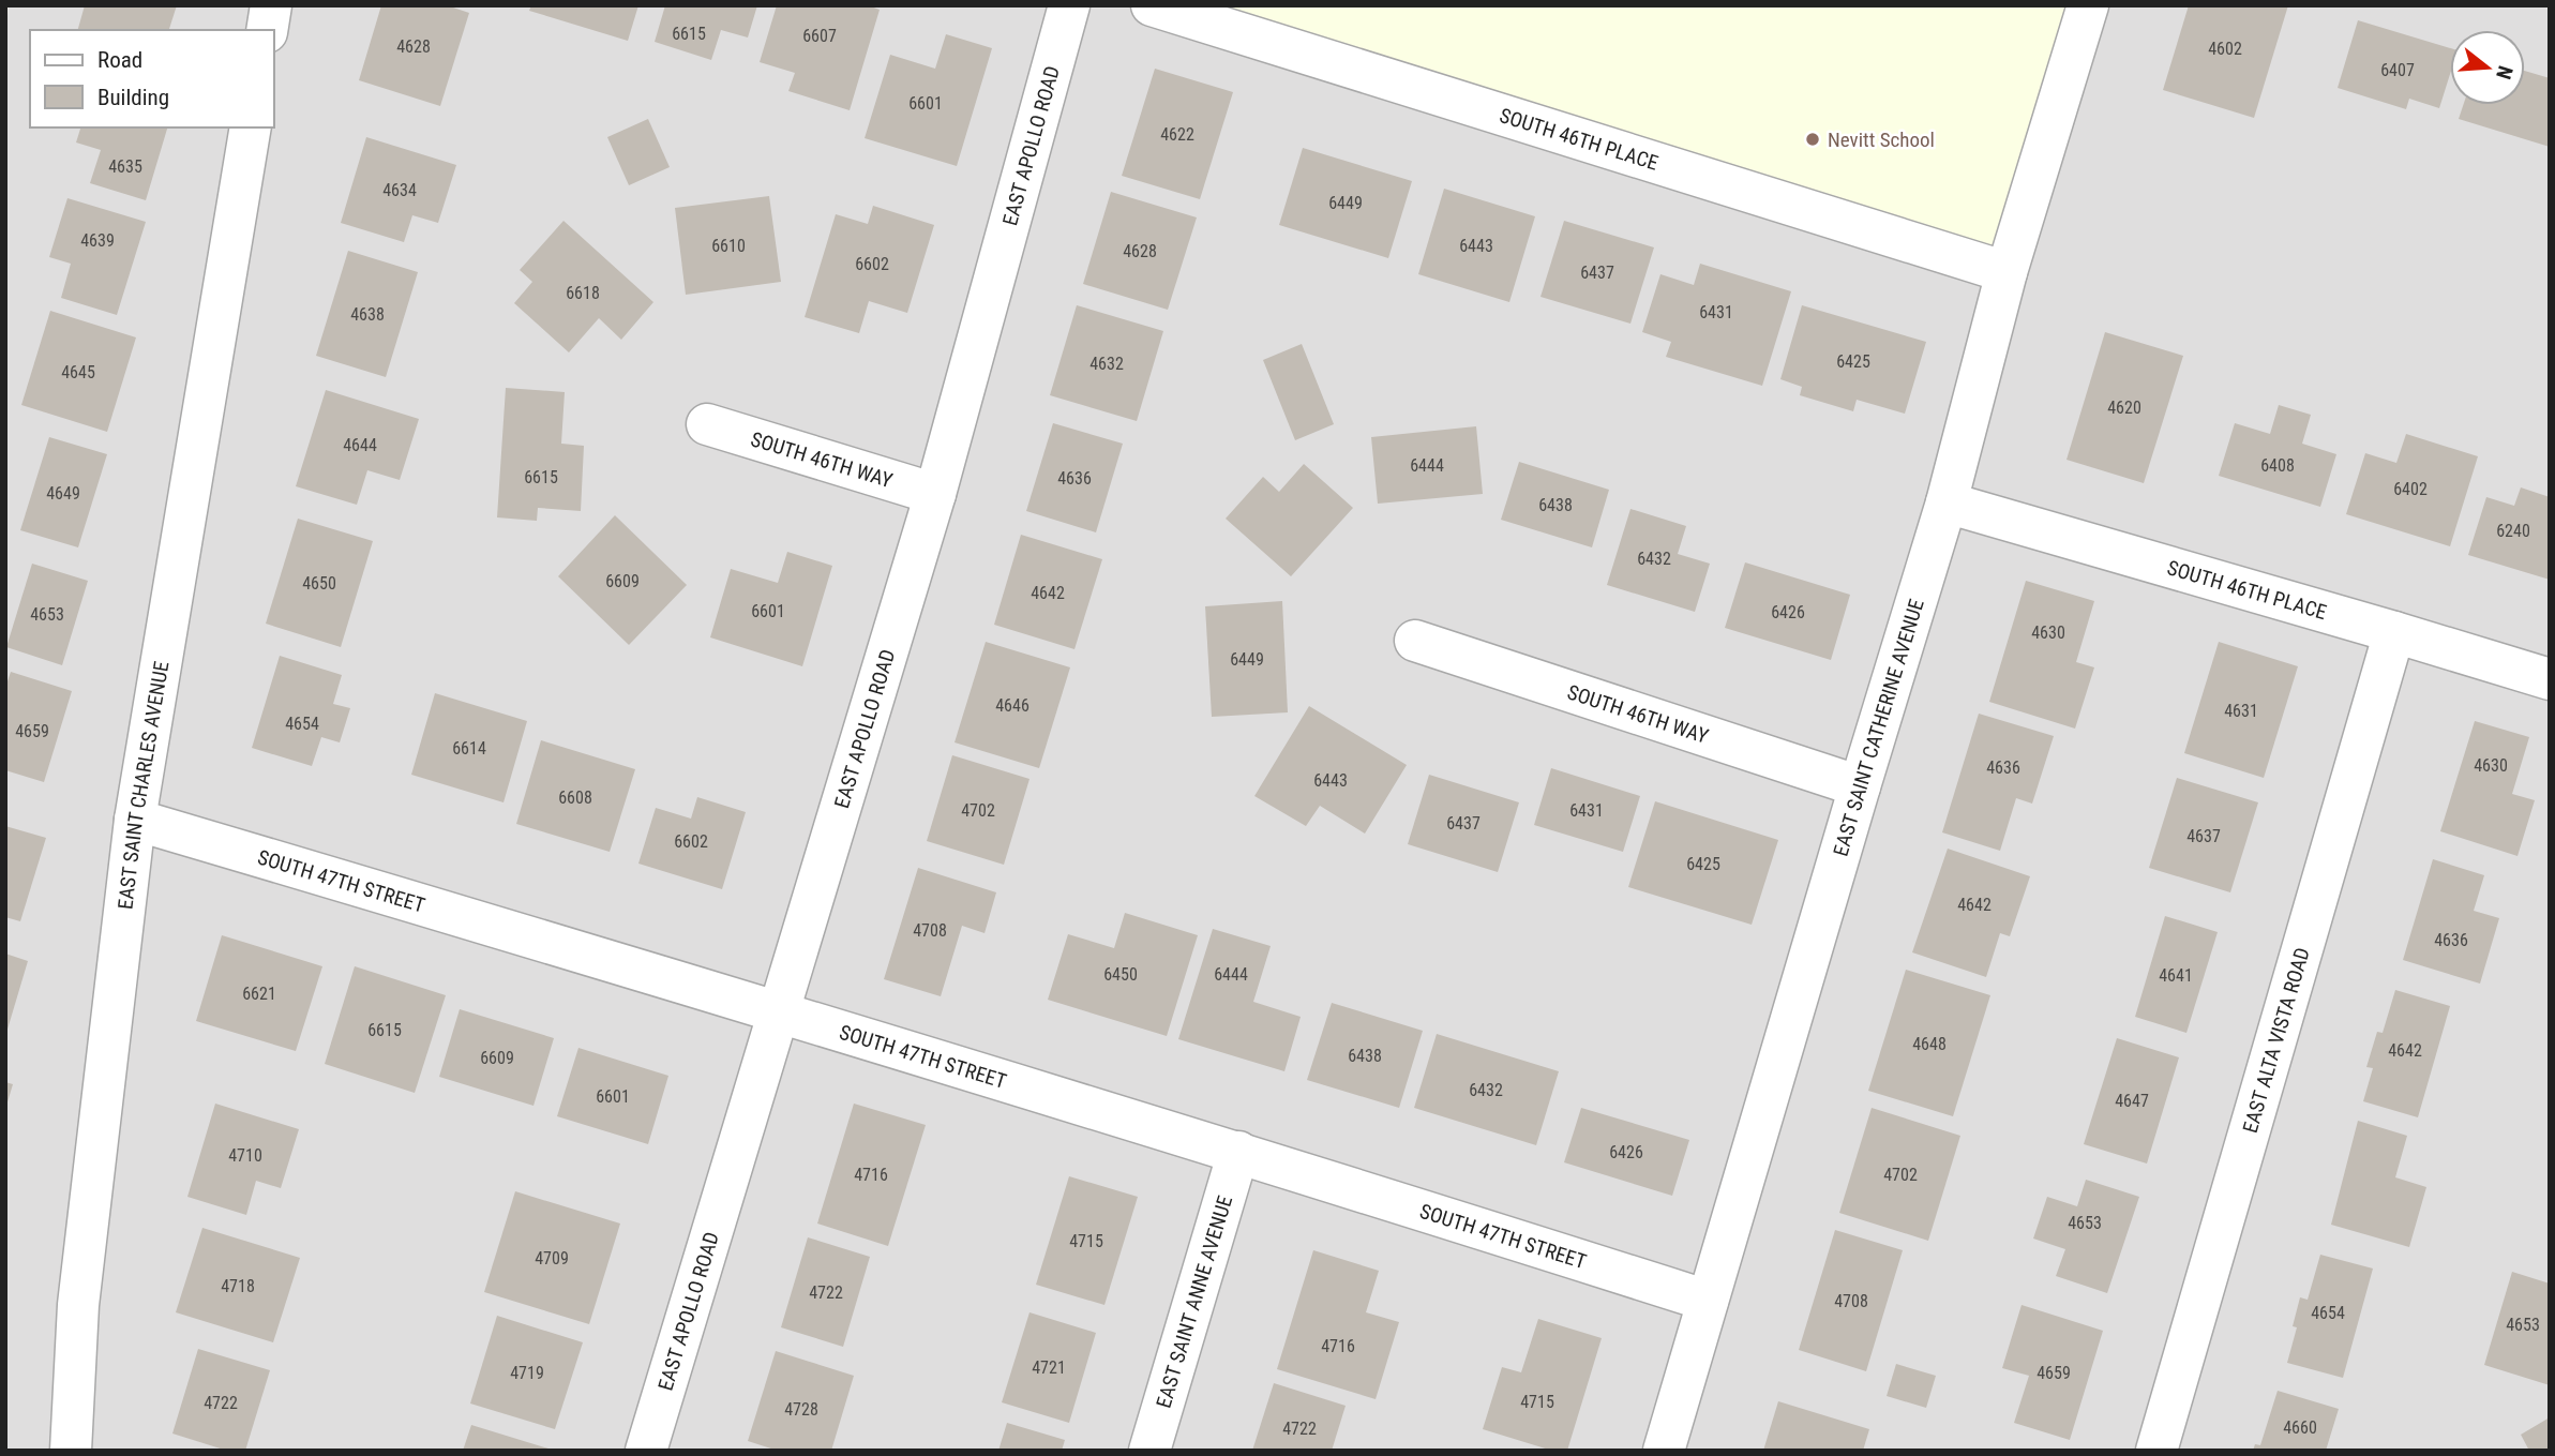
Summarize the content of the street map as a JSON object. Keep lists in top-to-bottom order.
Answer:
{
  "streets": {
    "street": [
      "SOUTH 46TH PLACE",
      "EAST APOLLO ROAD",
      "SOUTH 46TH WAY",
      "EAST SAINT CATHERINE AVENUE",
      "EAST SAINT CHARLES AVENUE",
      "SOUTH 47TH STREET",
      "EAST ALTA VISTA ROAD",
      "EAST SAINT ANNE AVENUE"
    ]
  },
  "crossings": [
    ["SOUTH 46TH PLACE", "EAST SAINT CATHERINE AVENUE"],
    ["SOUTH 46TH PLACE", "EAST ALTA VISTA ROAD"],
    ["EAST APOLLO ROAD", "SOUTH 46TH WAY"],
    ["EAST APOLLO ROAD", "SOUTH 47TH STREET"],
    ["SOUTH 46TH WAY", "EAST SAINT CATHERINE AVENUE"],
    ["EAST SAINT CATHERINE AVENUE", "SOUTH 47TH STREET"],
    ["EAST SAINT CHARLES AVENUE", "SOUTH 47TH STREET"],
    ["SOUTH 47TH STREET", "EAST SAINT ANNE AVENUE"]
  ],
  "places": ["Nevitt School"],
  "house_numbers": [
    "6615",
    "6607",
    "4628",
    "4602",
    "6407",
    "6601",
    "4622",
    "4635",
    "4634",
    "6449",
    "4639",
    "6610",
    "6443",
    "4628",
    "6602",
    "6437",
    "6618",
    "6431",
    "4638",
    "6425",
    "4632",
    "4645",
    "4620",
    "4644",
    "6444",
    "6408",
    "6615",
    "4636",
    "6402",
    "4649",
    "6438",
    "6240",
    "6432",
    "6609",
    "4650",
    "4642",
    "6601",
    "6426",
    "4653",
    "4630",
    "6449",
    "4646",
    "4631",
    "4654",
    "4659",
    "6614",
    "4630",
    "4636",
    "6443",
    "6608",
    "4702",
    "6431",
    "6437",
    "4637",
    "6602",
    "6425",
    "4642",
    "4708",
    "4636",
    "6450",
    "6444",
    "4641",
    "6621",
    "6615",
    "4648",
    "4642",
    "6438",
    "6609",
    "6432",
    "6601",
    "4647",
    "6426",
    "4710",
    "4716",
    "4702",
    "4653",
    "4715",
    "4709",
    "4718",
    "4722",
    "4708",
    "4654",
    "4653",
    "4716",
    "4721",
    "4719",
    "4659",
    "4715",
    "4722",
    "4728",
    "4660",
    "4722"
  ],
  "legend": ["Road", "Building"],
  "north": "right"
}
